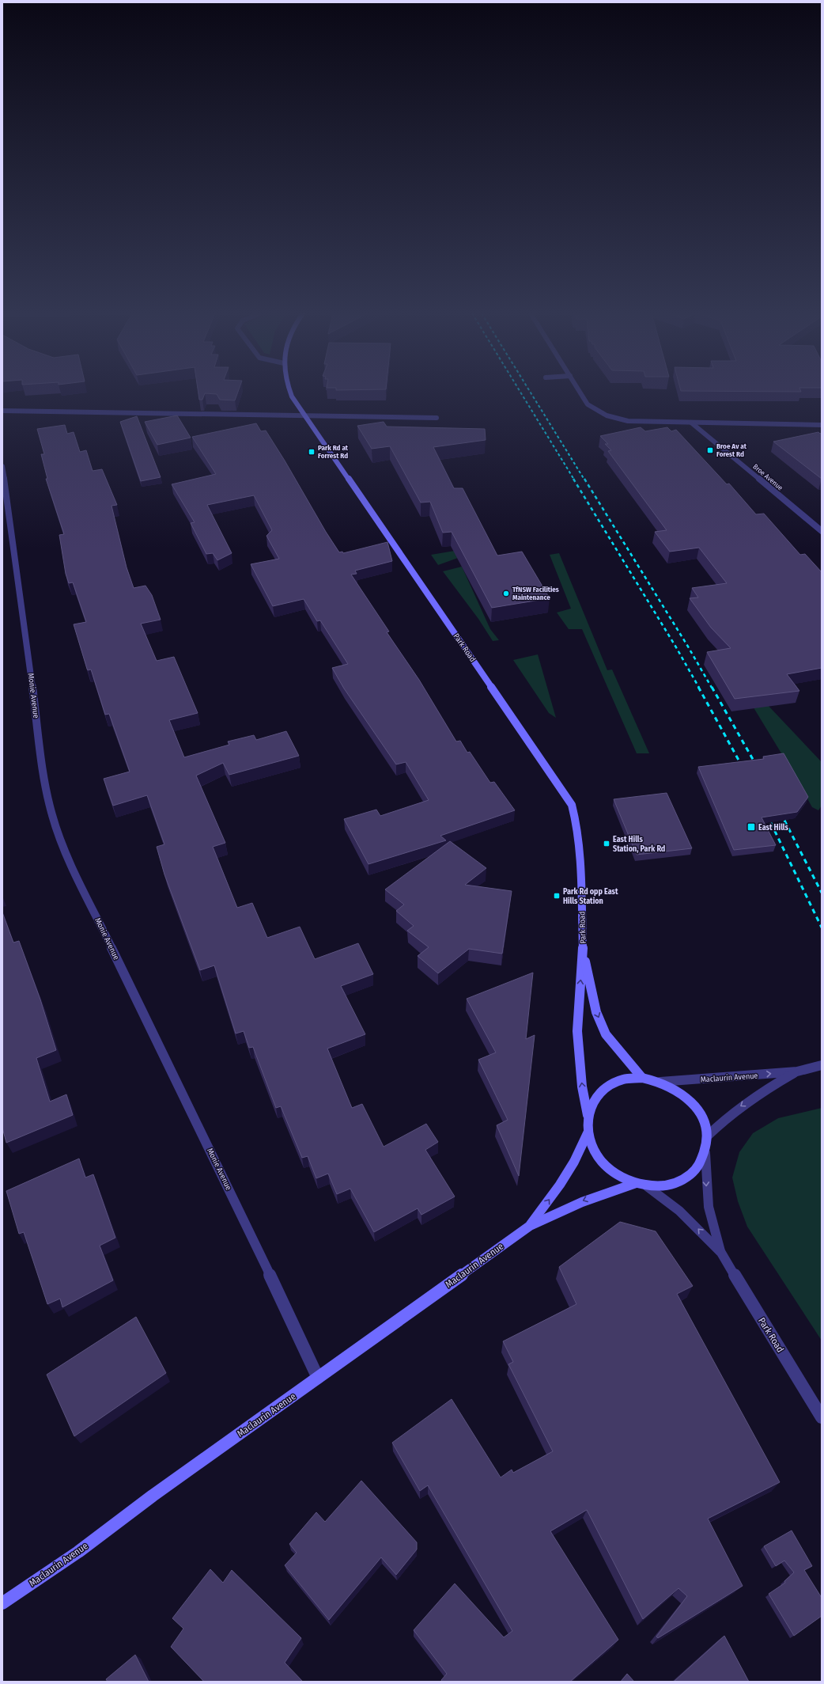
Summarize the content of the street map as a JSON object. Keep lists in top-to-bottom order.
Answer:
{
  "streets": {
    "main road": ["Park Road", "Maclaurin Avenue"],
    "street": ["Broe Avenue", "Monie Avenue"]
  },
  "crossings": [
    ["Monie Avenue", "Maclaurin Avenue"]
  ],
  "places": {
    "transit": [
      "Broe Av at Forest Rd",
      "Park Rd at Forrest Rd",
      "East Hills",
      "East Hills Station, Park Rd",
      "Park Rd opp East Hills Station"
    ],
    "other": ["TfNSW Facilities Maintenance"]
  }
}
